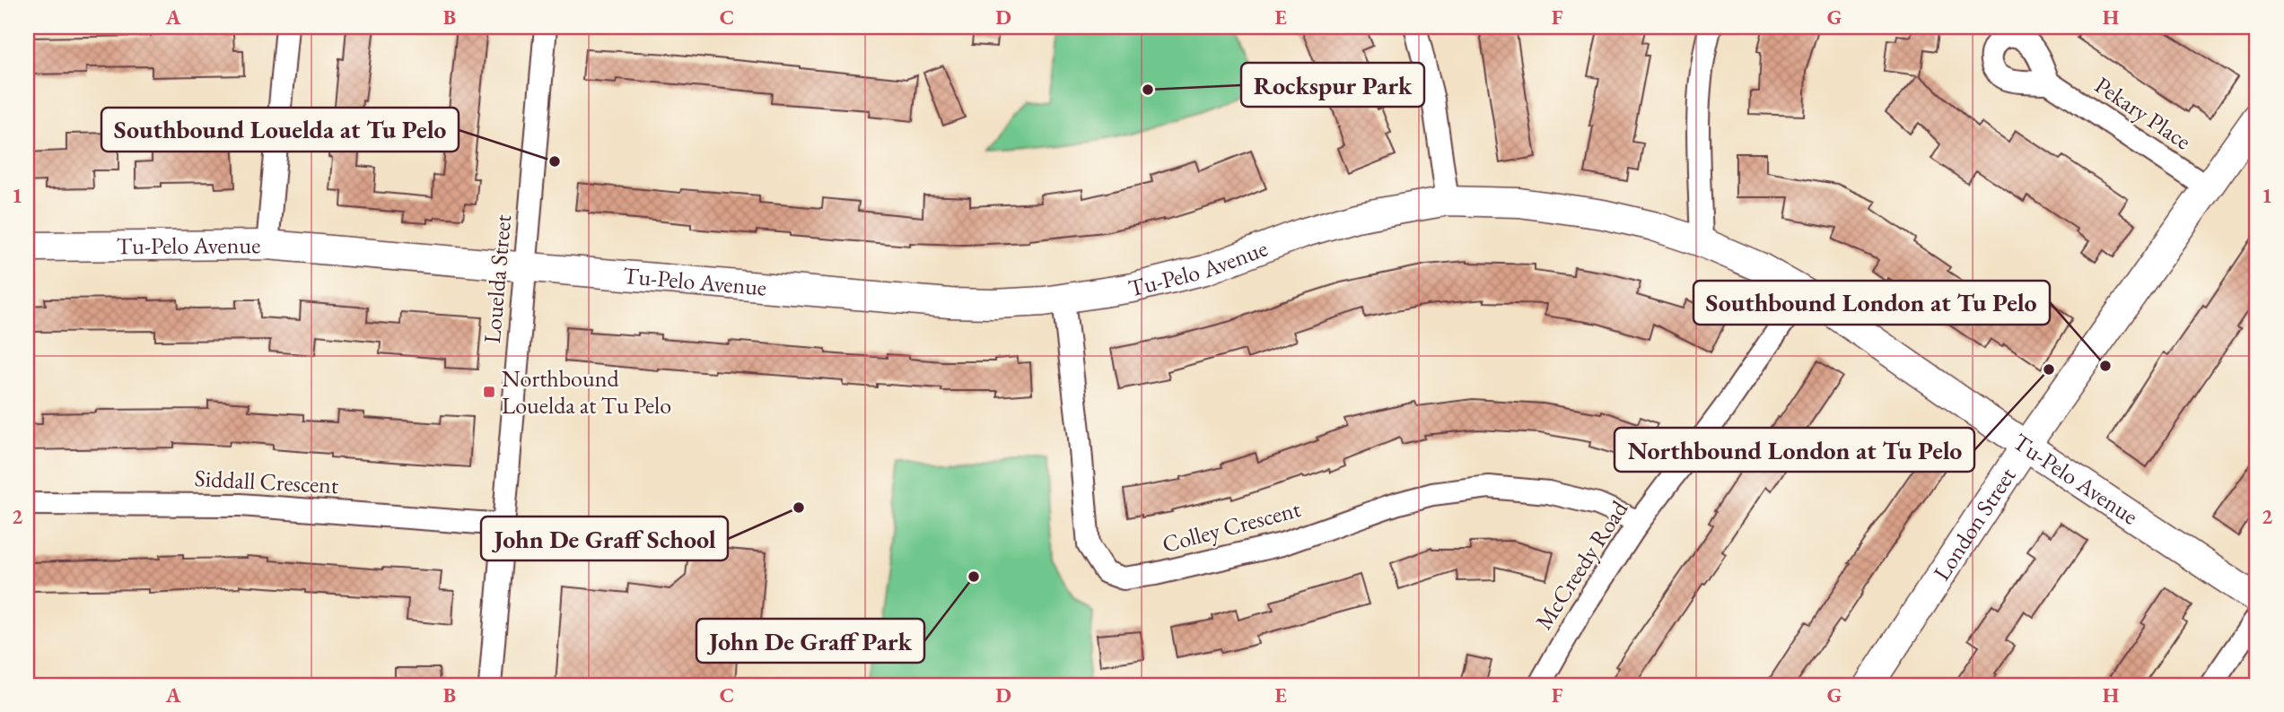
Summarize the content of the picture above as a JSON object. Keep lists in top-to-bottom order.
{
  "streets": {
    "street": [
      "Pekary Place",
      "Tu-Pelo Avenue",
      "Louelda Street",
      "Siddall Crescent",
      "London Street",
      "Colley Crescent",
      "McCreedy Road"
    ]
  },
  "crossings": [
    ["Pekary Place", "London Street"],
    ["Tu-Pelo Avenue", "Louelda Street"],
    ["Tu-Pelo Avenue", "London Street"],
    ["Tu-Pelo Avenue", "Colley Crescent"],
    ["Tu-Pelo Avenue", "McCreedy Road"],
    ["Louelda Street", "Siddall Crescent"],
    ["Colley Crescent", "McCreedy Road"]
  ],
  "places": {
    "other": [
      "Rockspur Park",
      "Southbound Louelda at Tu Pelo",
      "Southbound London at Tu Pelo",
      "Northbound London at Tu Pelo",
      "John De Graff School",
      "John De Graff Park"
    ],
    "transit": ["Northbound Louelda at Tu Pelo"]
  },
  "grid": {
    "columns": [
      "A",
      "B",
      "C",
      "D",
      "E",
      "F",
      "G",
      "H"
    ],
    "rows": ["1", "2"]
  }
}
